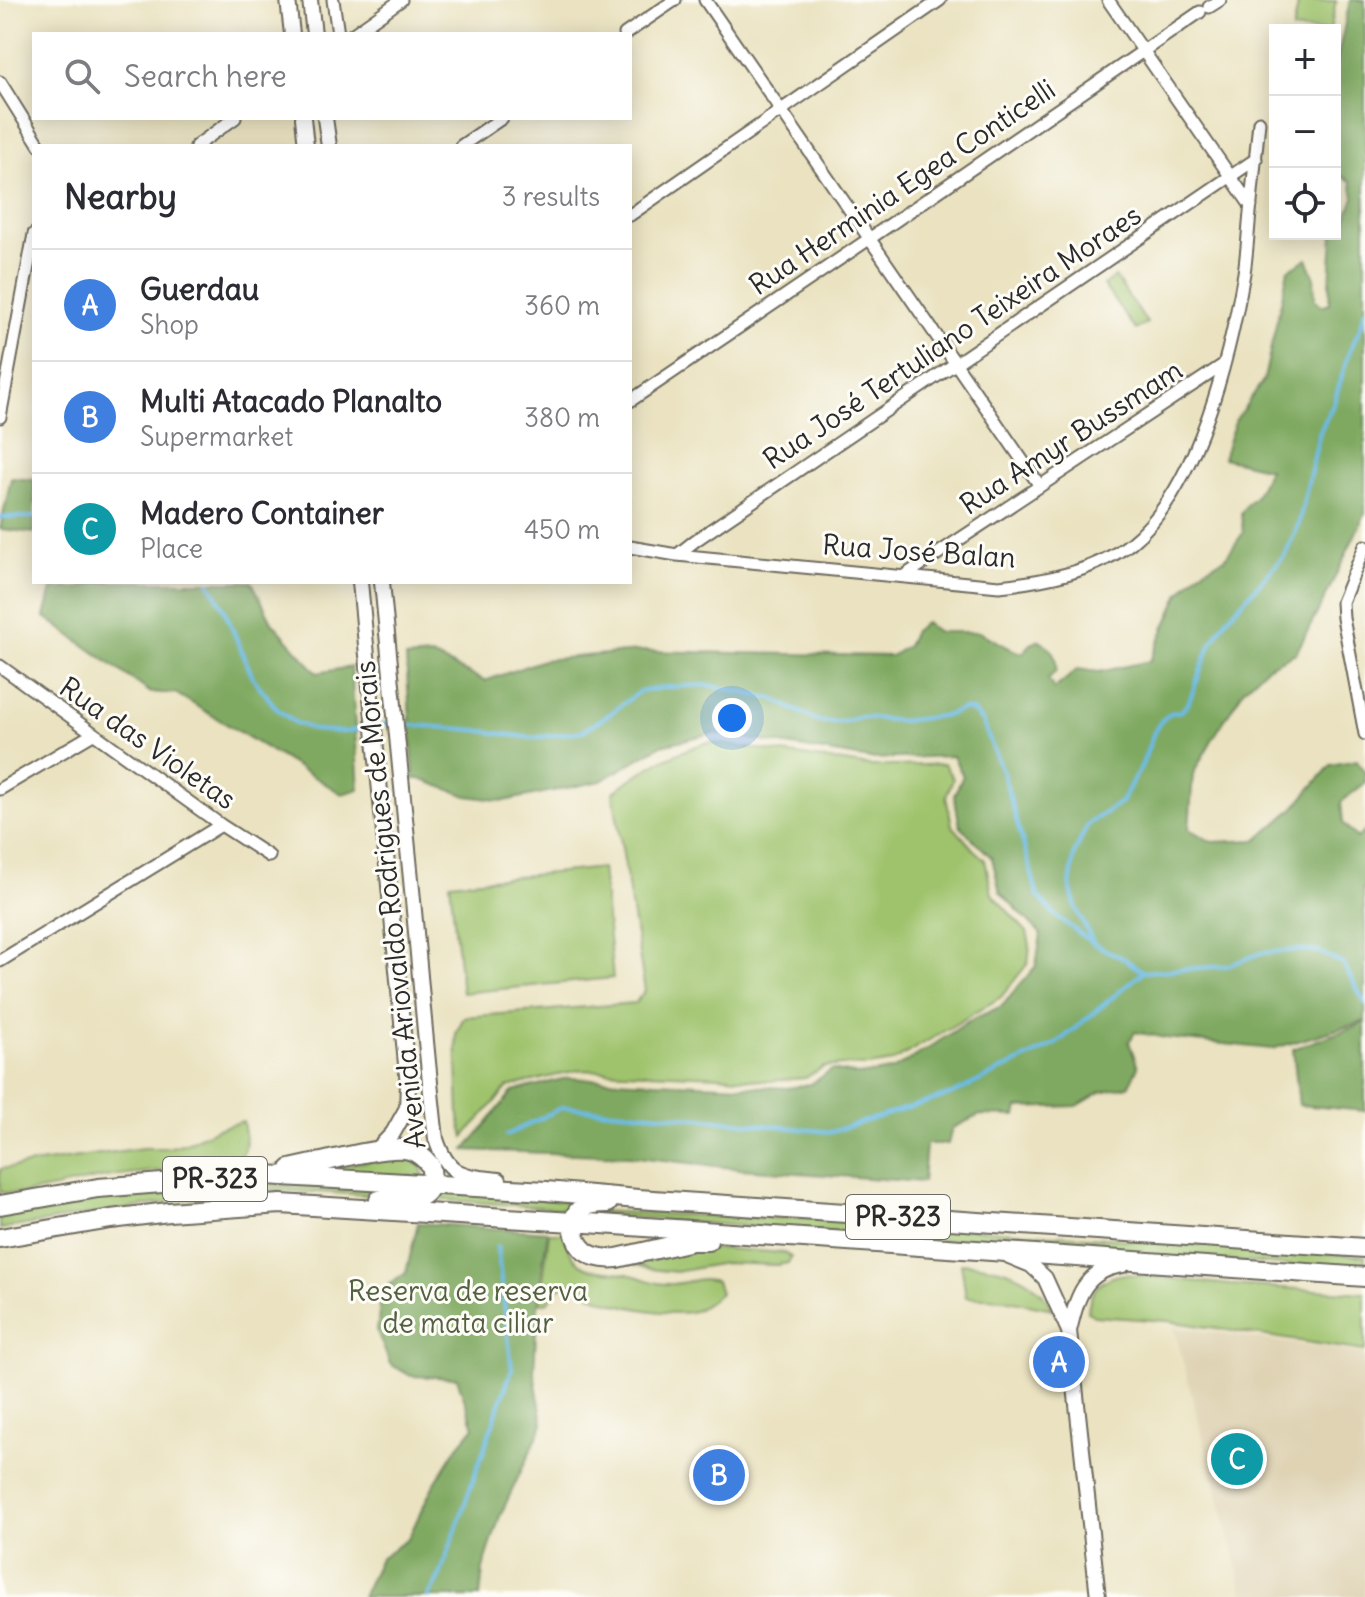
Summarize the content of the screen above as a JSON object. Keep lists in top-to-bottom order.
{
  "streets": {
    "highway": ["PR-323"],
    "street": [
      "Rua Herminia Egea Conticelli",
      "Rua José Tertuliano Teixeira Moraes",
      "Rua Amyr Bussmam",
      "Rua José Balan",
      "Rua das Violetas",
      "Avenida Ariovaldo Rodrigues de Morais"
    ]
  },
  "crossings": [
    ["Rua José Tertuliano Teixeira Moraes", "Rua José Balan"],
    ["Rua Amyr Bussmam", "Rua José Balan"],
    ["Avenida Ariovaldo Rodrigues de Morais", "PR-323"]
  ],
  "parks": ["Reserva de reserva de mata ciliar"],
  "page": {
    "map_buttons": ["+", "−"],
    "search": "Search here",
    "heading": ["Nearby", "3 results"],
    "list": [
      {
        "mark": "A",
        "name": "Guerdau",
        "note": "Shop",
        "value": "360 m"
      },
      {
        "mark": "B",
        "name": "Multi Atacado Planalto",
        "note": "Supermarket",
        "value": "380 m"
      },
      {
        "mark": "C",
        "name": "Madero Container",
        "note": "Place",
        "value": "450 m"
      }
    ],
    "pins": ["A", "C", "B"]
  }
}
